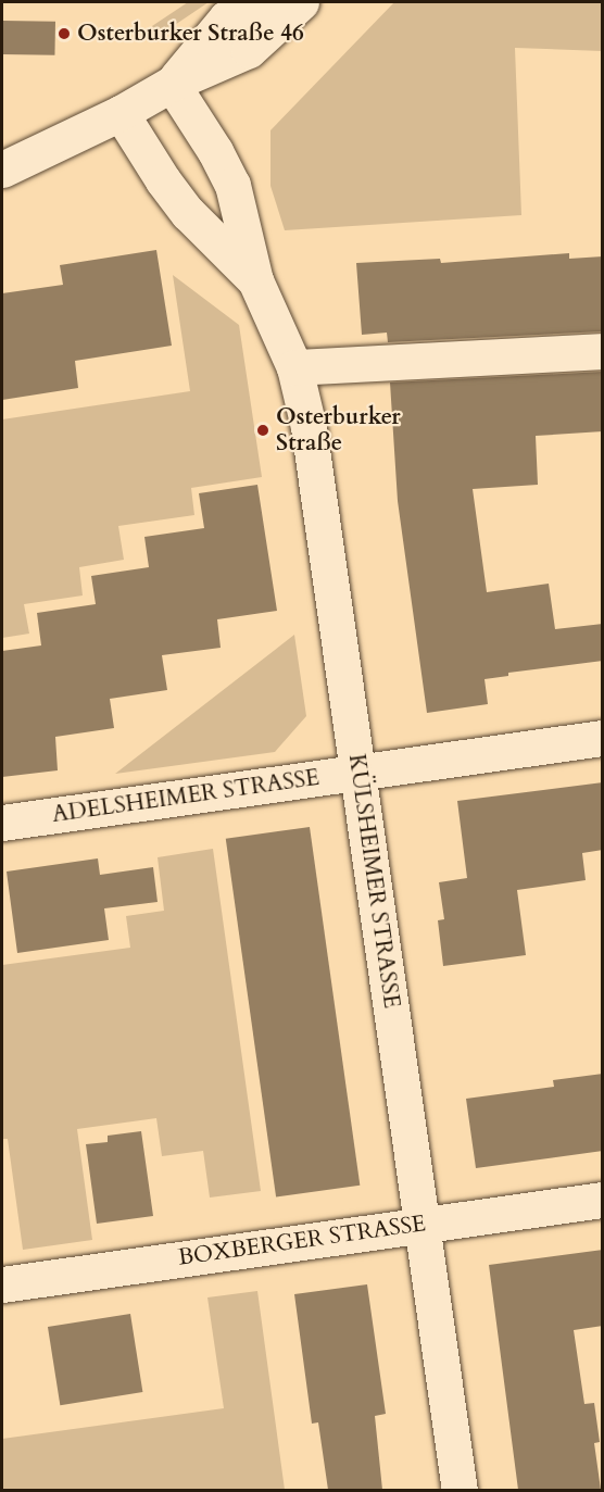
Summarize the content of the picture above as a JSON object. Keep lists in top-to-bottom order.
{
  "streets": {
    "street": ["ADELSHEIMER STRASSE", "KÜLSHEIMER STRASSE", "BOXBERGER STRASSE"]
  },
  "crossings": [
    ["ADELSHEIMER STRASSE", "KÜLSHEIMER STRASSE"],
    ["KÜLSHEIMER STRASSE", "BOXBERGER STRASSE"]
  ],
  "places": ["Osterburker Straße 46", "Osterburker Straße"]
}
